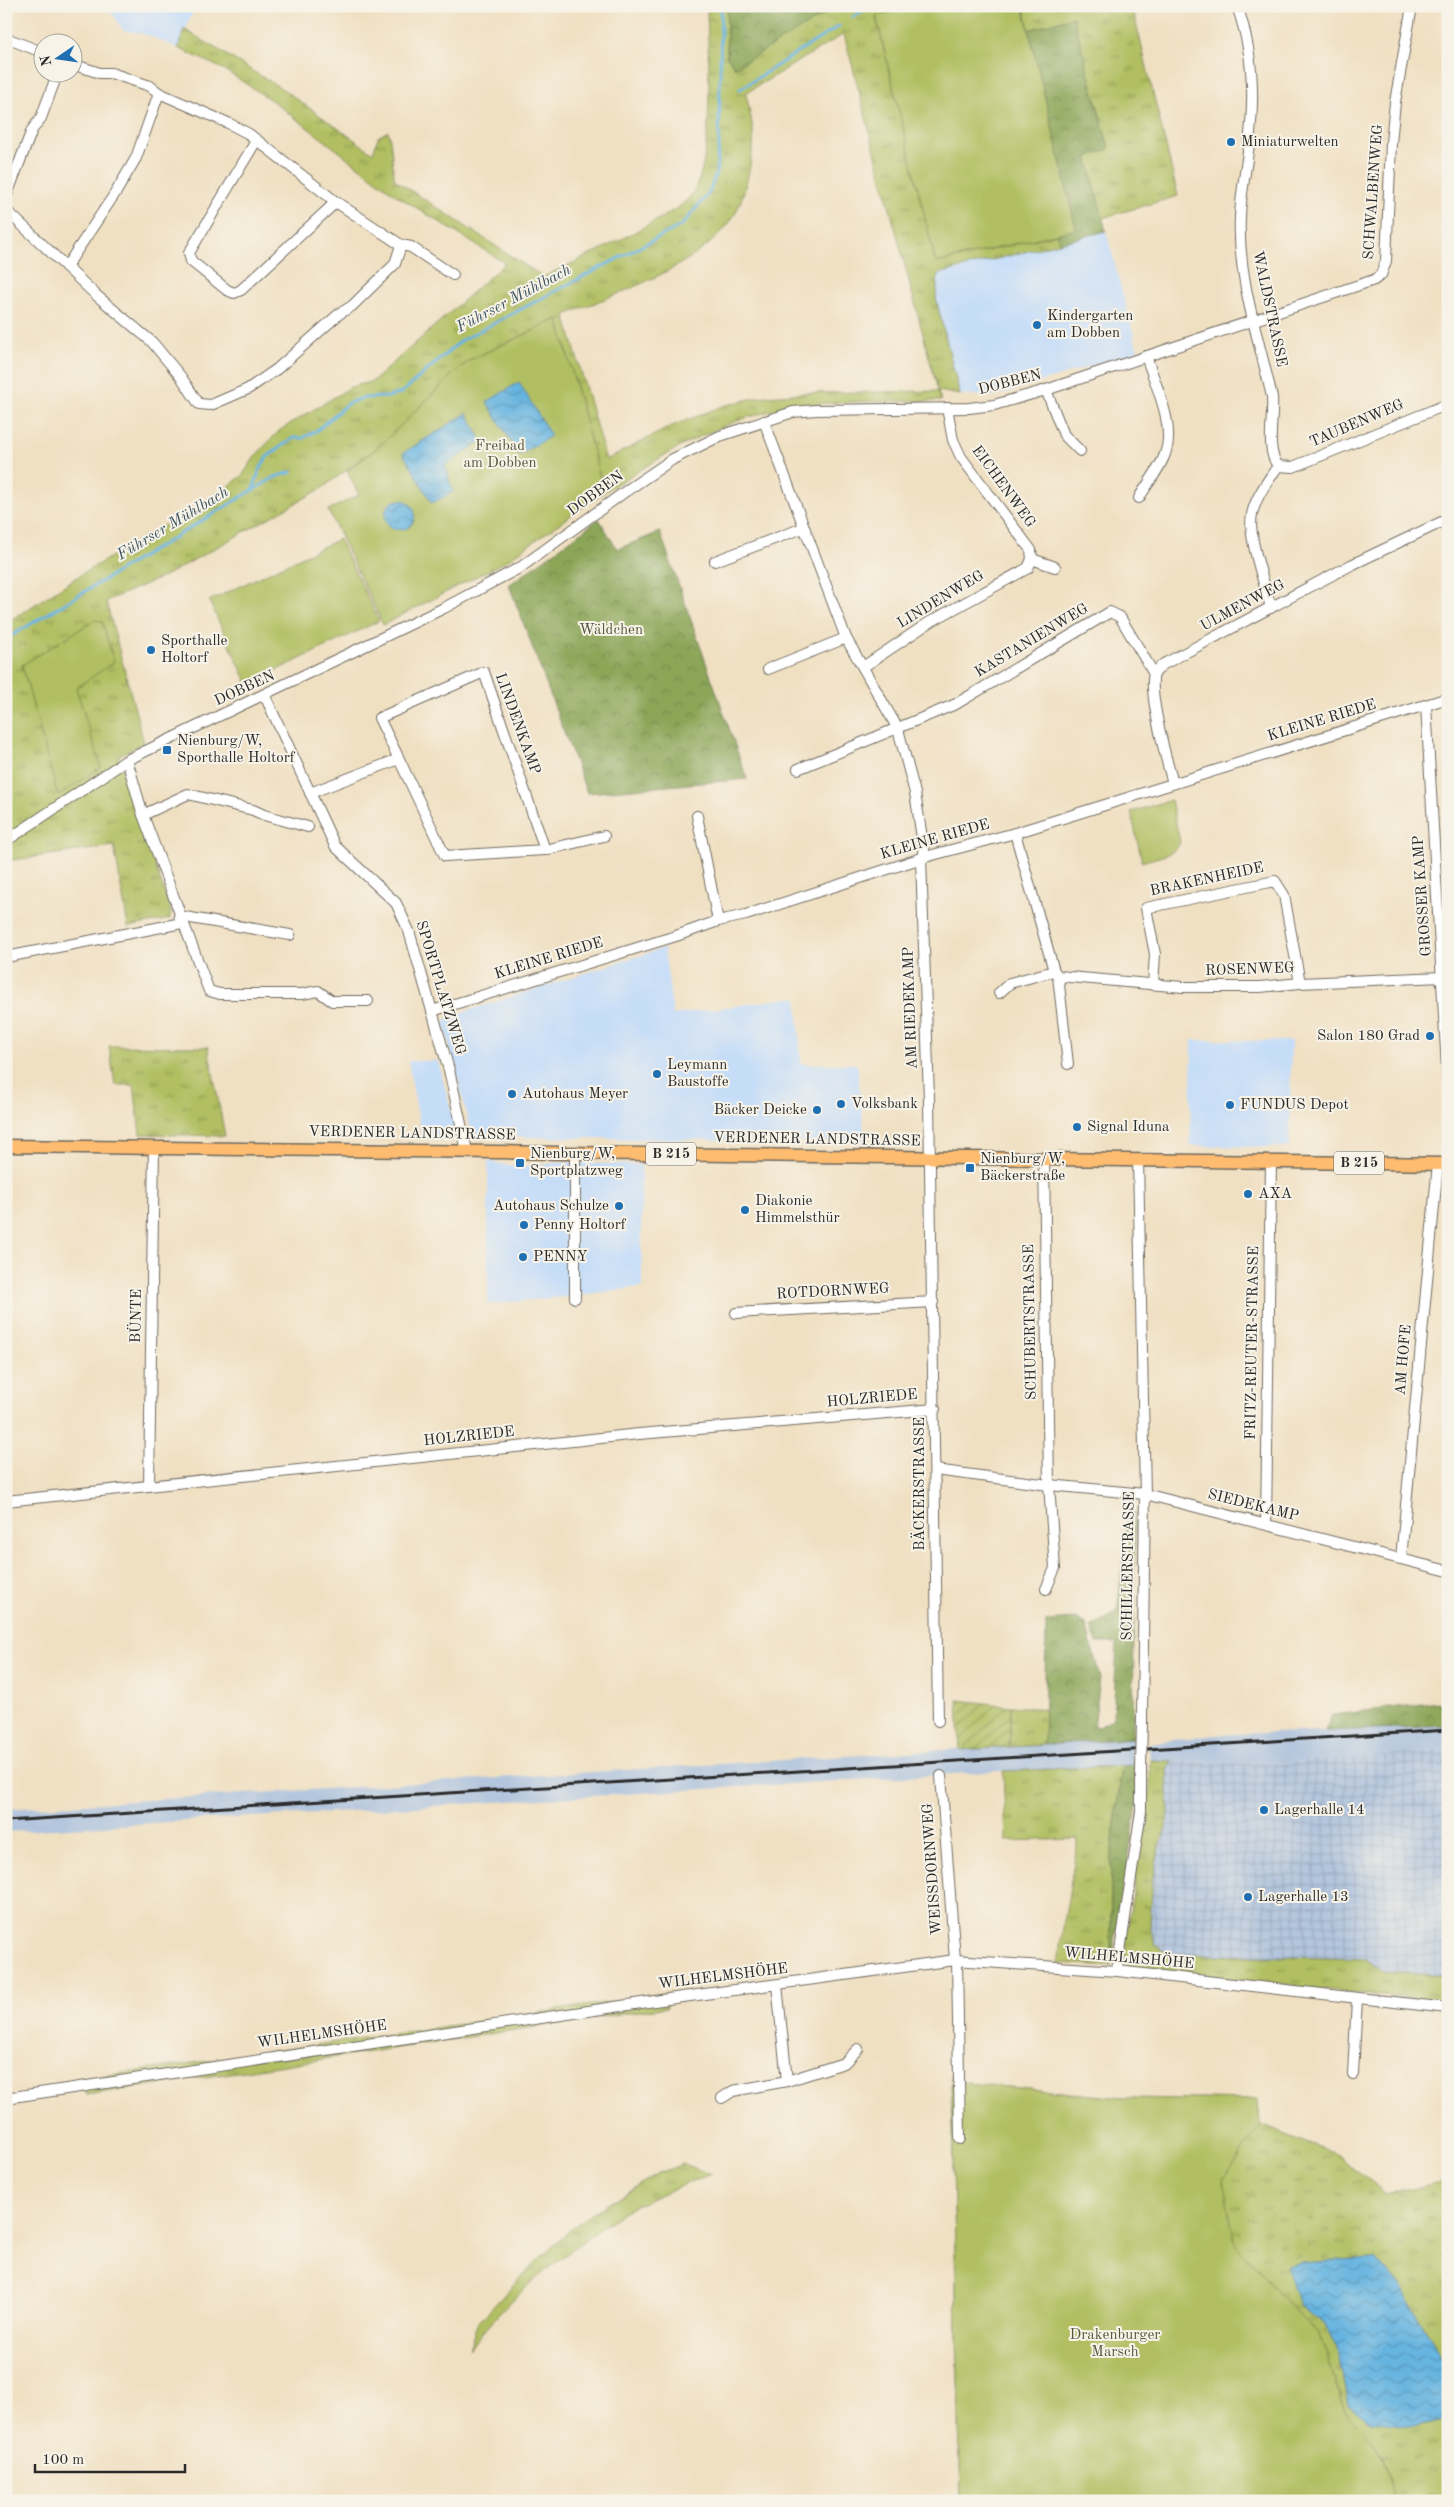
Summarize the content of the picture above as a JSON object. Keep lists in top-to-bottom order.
{
  "streets": {
    "main road": ["VERDENER LANDSTRASSE", "B 215"],
    "street": [
      "SCHWALBENWEG",
      "WALDSTRASSE",
      "DOBBEN",
      "TAUBENWEG",
      "EICHENWEG",
      "LINDENWEG",
      "ULMENWEG",
      "KASTANIENWEG",
      "KLEINE RIEDE",
      "LINDENKAMP",
      "BRAKENHEIDE",
      "GROSSER KAMP",
      "ROSENWEG",
      "SPORTPLATZWEG",
      "AM RIEDEKAMP",
      "ROTDORNWEG",
      "BÜNTE",
      "SCHUBERTSTRASSE",
      "FRITZ-REUTER-STRASSE",
      "AM HOFE",
      "HOLZRIEDE",
      "BÄCKERSTRASSE",
      "SIEDEKAMP",
      "SCHILLERSTRASSE",
      "WEISSDORNWEG",
      "WILHELMSHÖHE"
    ]
  },
  "crossings": [
    ["SCHWALBENWEG", "WALDSTRASSE"],
    ["SCHWALBENWEG", "DOBBEN"],
    ["WALDSTRASSE", "DOBBEN"],
    ["WALDSTRASSE", "TAUBENWEG"],
    ["DOBBEN", "EICHENWEG"],
    ["DOBBEN", "SPORTPLATZWEG"],
    ["DOBBEN", "AM RIEDEKAMP"],
    ["EICHENWEG", "LINDENWEG"],
    ["LINDENWEG", "AM RIEDEKAMP"],
    ["ULMENWEG", "KASTANIENWEG"],
    ["KASTANIENWEG", "AM RIEDEKAMP"],
    ["KLEINE RIEDE", "GROSSER KAMP"],
    ["KLEINE RIEDE", "SPORTPLATZWEG"],
    ["KLEINE RIEDE", "AM RIEDEKAMP"],
    ["BRAKENHEIDE", "ROSENWEG"],
    ["GROSSER KAMP", "ROSENWEG"],
    ["SPORTPLATZWEG", "VERDENER LANDSTRASSE"],
    ["AM RIEDEKAMP", "VERDENER LANDSTRASSE"],
    ["AM RIEDEKAMP", "BÄCKERSTRASSE"],
    ["VERDENER LANDSTRASSE", "BÜNTE"],
    ["VERDENER LANDSTRASSE", "SCHUBERTSTRASSE"],
    ["VERDENER LANDSTRASSE", "FRITZ-REUTER-STRASSE"],
    ["VERDENER LANDSTRASSE", "AM HOFE"],
    ["VERDENER LANDSTRASSE", "BÄCKERSTRASSE"],
    ["VERDENER LANDSTRASSE", "SCHILLERSTRASSE"],
    ["ROTDORNWEG", "BÄCKERSTRASSE"],
    ["BÜNTE", "HOLZRIEDE"],
    ["SCHUBERTSTRASSE", "SIEDEKAMP"],
    ["FRITZ-REUTER-STRASSE", "SIEDEKAMP"],
    ["AM HOFE", "SIEDEKAMP"],
    ["HOLZRIEDE", "BÄCKERSTRASSE"],
    ["BÄCKERSTRASSE", "SIEDEKAMP"],
    ["SIEDEKAMP", "SCHILLERSTRASSE"],
    ["SCHILLERSTRASSE", "WILHELMSHÖHE"],
    ["WEISSDORNWEG", "WILHELMSHÖHE"]
  ],
  "water": ["Führser Mühlbach"],
  "parks": ["Freibad am Dobben", "Wäldchen", "Drakenburger Marsch"],
  "places": {
    "other": [
      "Miniaturwelten",
      "Kindergarten am Dobben",
      "Sporthalle Holtorf",
      "Salon 180 Grad",
      "Leymann Baustoffe",
      "Autohaus Meyer",
      "Volksbank",
      "FUNDUS Depot",
      "Bäcker Deicke",
      "Signal Iduna",
      "AXA",
      "Autohaus Schulze",
      "Diakonie Himmelsthür",
      "Penny Holtorf",
      "PENNY",
      "Lagerhalle 14",
      "Lagerhalle 13"
    ],
    "transit": ["Nienburg/W, Sporthalle Holtorf", "Nienburg/W, Sportplatzweg", "Nienburg/W, Bäckerstraße"]
  },
  "scale_bar": "100 m",
  "north": "left"
}
